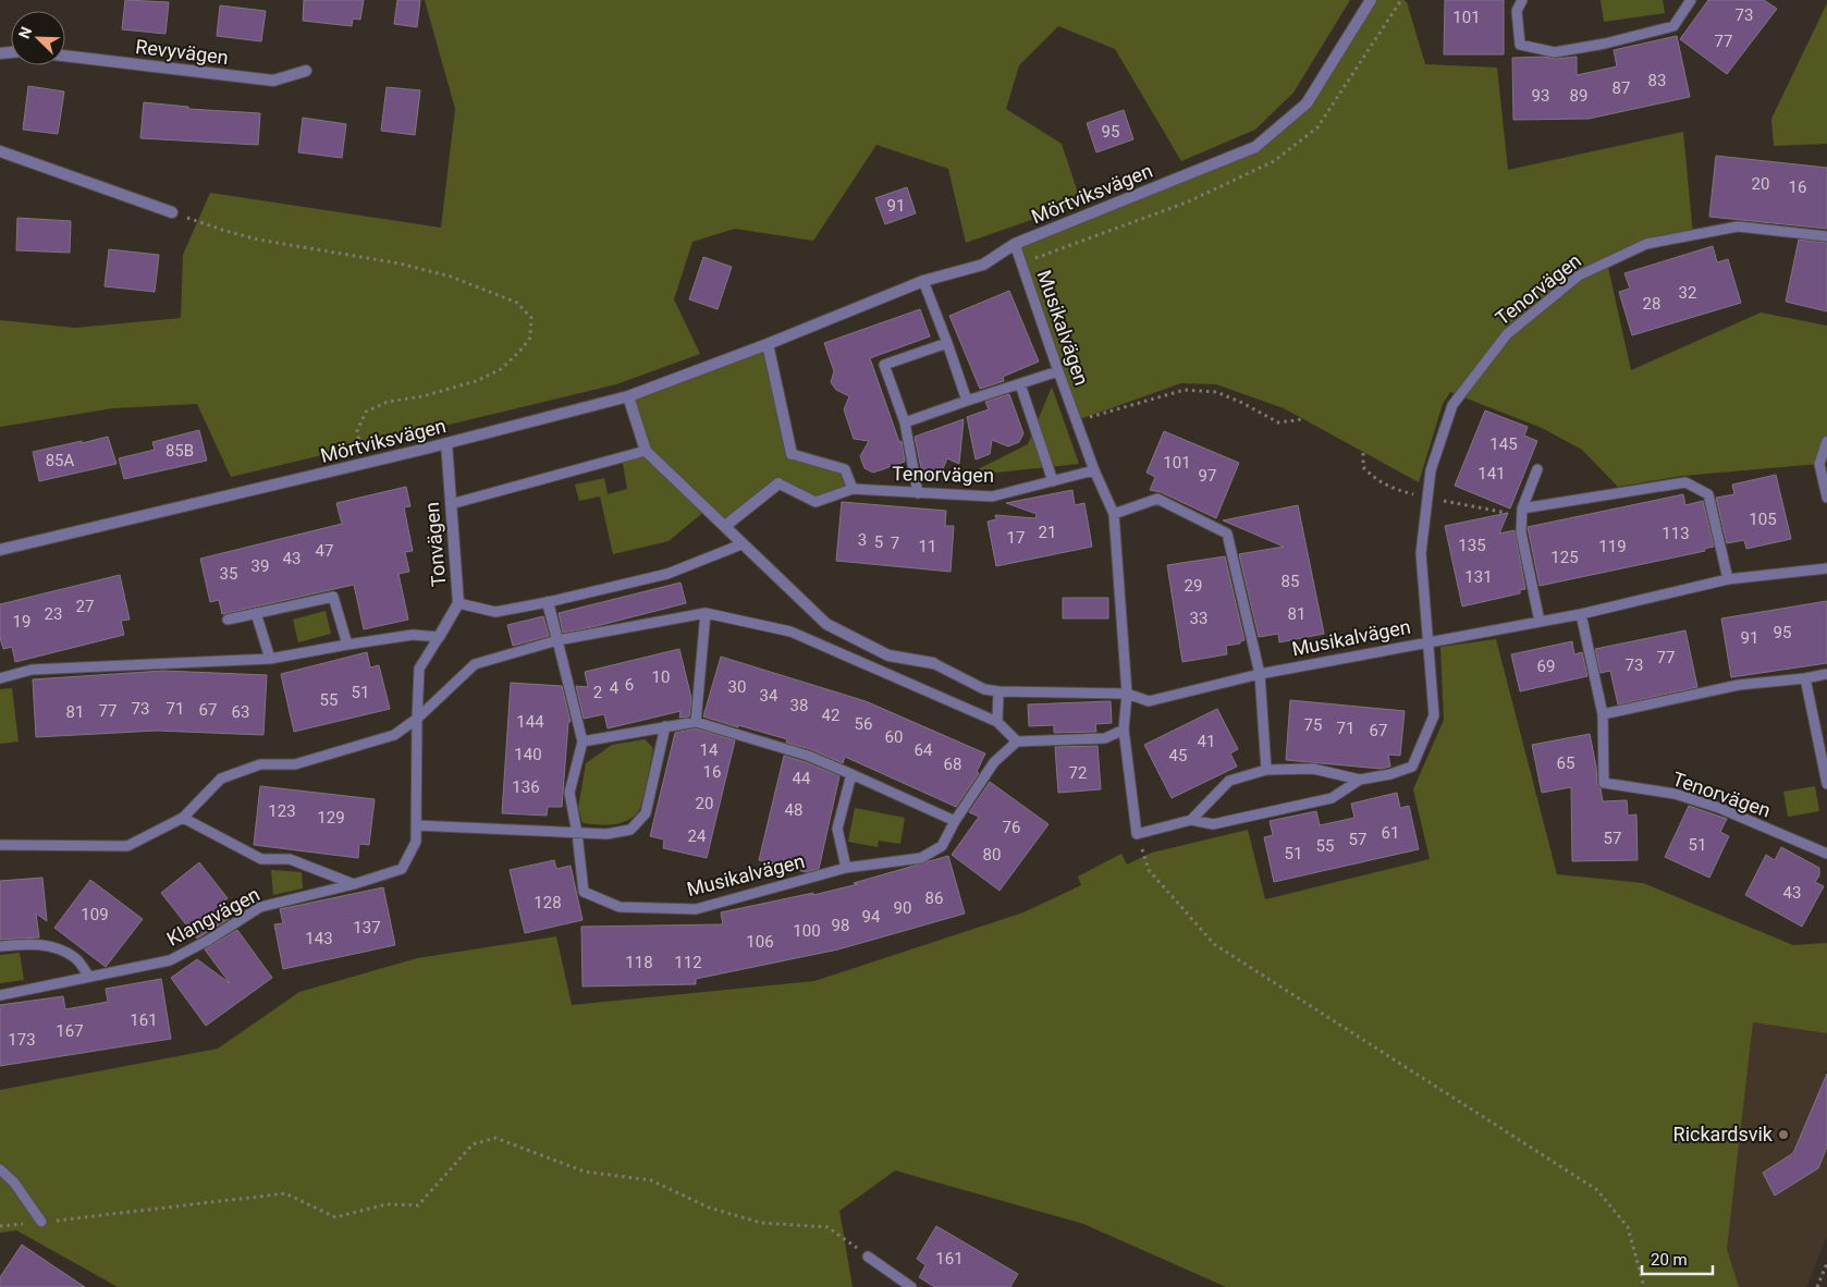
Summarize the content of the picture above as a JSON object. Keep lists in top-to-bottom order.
{
  "streets": {
    "street": [
      "Revyvägen",
      "Mörtviksvägen",
      "Musikalvägen",
      "Tonvägen"
    ],
    "lane": ["Tenorvägen", "Klangvägen"]
  },
  "crossings": [
    ["Mörtviksvägen", "Musikalvägen"],
    ["Mörtviksvägen", "Tonvägen"],
    ["Tenorvägen", "Musikalvägen"],
    ["Tonvägen", "Klangvägen"]
  ],
  "places": ["Rickardsvik"],
  "house_numbers": [
    "73",
    "101",
    "77",
    "83",
    "87",
    "93",
    "89",
    "95",
    "20",
    "16",
    "91",
    "32",
    "28",
    "145",
    "85B",
    "85A",
    "101",
    "141",
    "97",
    "105",
    "21",
    "113",
    "17",
    "3",
    "5",
    "7",
    "135",
    "11",
    "119",
    "47",
    "125",
    "43",
    "39",
    "35",
    "131",
    "85",
    "29",
    "27",
    "23",
    "81",
    "33",
    "19",
    "95",
    "91",
    "77",
    "73",
    "69",
    "10",
    "6",
    "30",
    "4",
    "51",
    "2",
    "34",
    "55",
    "38",
    "73",
    "71",
    "67",
    "77",
    "81",
    "63",
    "42",
    "144",
    "56",
    "75",
    "71",
    "67",
    "60",
    "41",
    "14",
    "64",
    "140",
    "45",
    "65",
    "68",
    "16",
    "72",
    "44",
    "136",
    "20",
    "48",
    "123",
    "129",
    "76",
    "61",
    "24",
    "57",
    "57",
    "51",
    "55",
    "51",
    "80",
    "43",
    "86",
    "128",
    "90",
    "109",
    "94",
    "98",
    "137",
    "100",
    "143",
    "106",
    "118",
    "112",
    "161",
    "167",
    "173",
    "161"
  ],
  "scale_bar": "20 m",
  "north": "top left"
}
